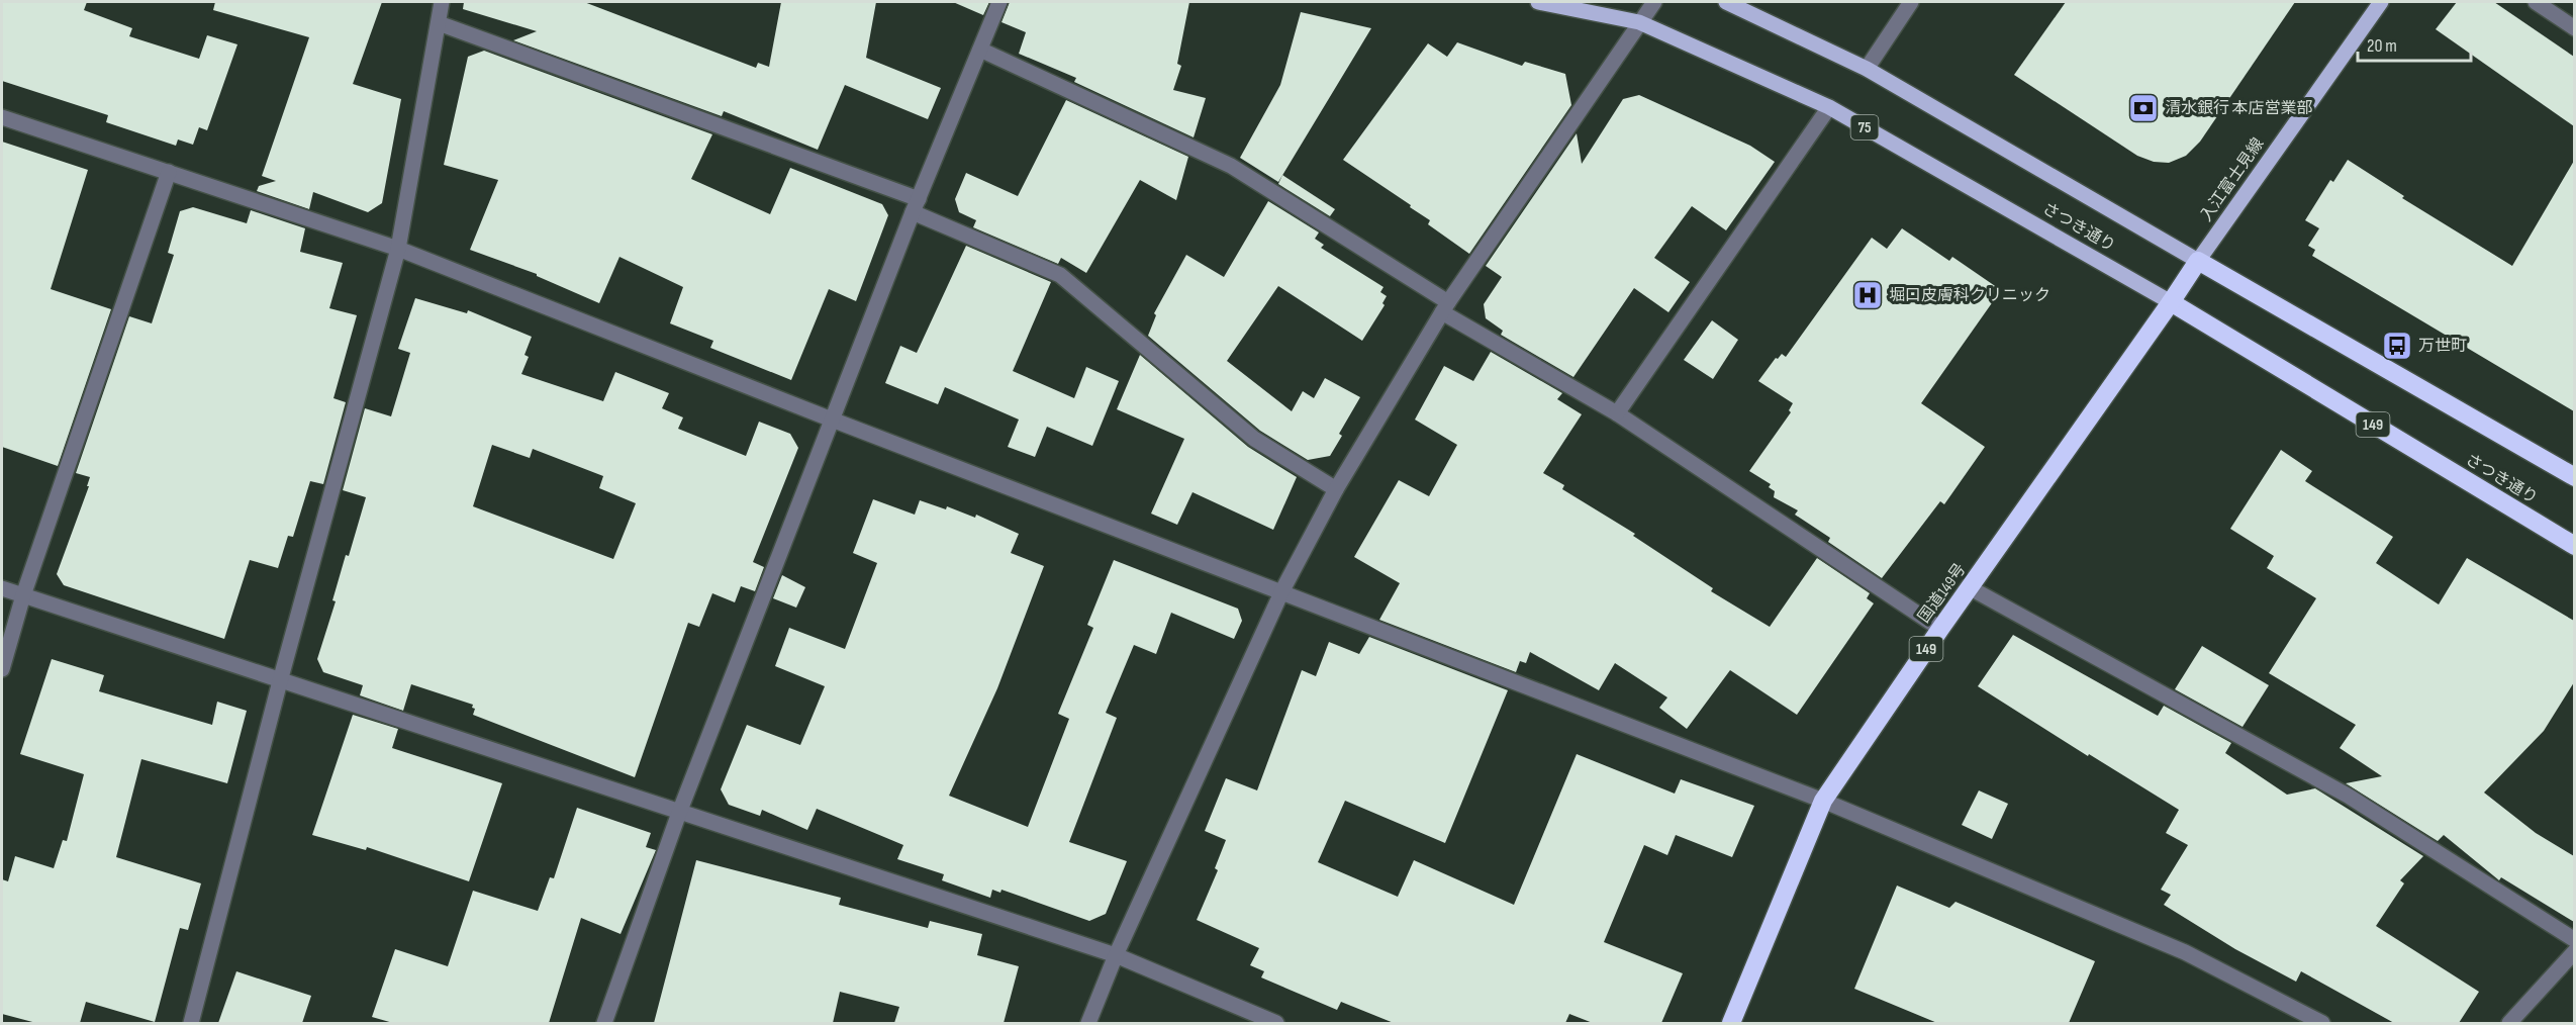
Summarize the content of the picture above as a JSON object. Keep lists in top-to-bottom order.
{
  "streets": {
    "highway": ["さつき通り", "149", "国道149号"],
    "main road": ["75", "入江富士見線"]
  },
  "crossings": [
    ["入江富士見線", "さつき通り"],
    ["入江富士見線", "149"],
    ["さつき通り", "149"],
    ["さつき通り", "国道149号"],
    ["149", "国道149号"]
  ],
  "places": {
    "bank": ["清水銀行 本店営業部"],
    "hospital": ["堀口皮膚科クリニック"],
    "bus stop": ["万世町"]
  },
  "scale_bar": "20 m"
}
